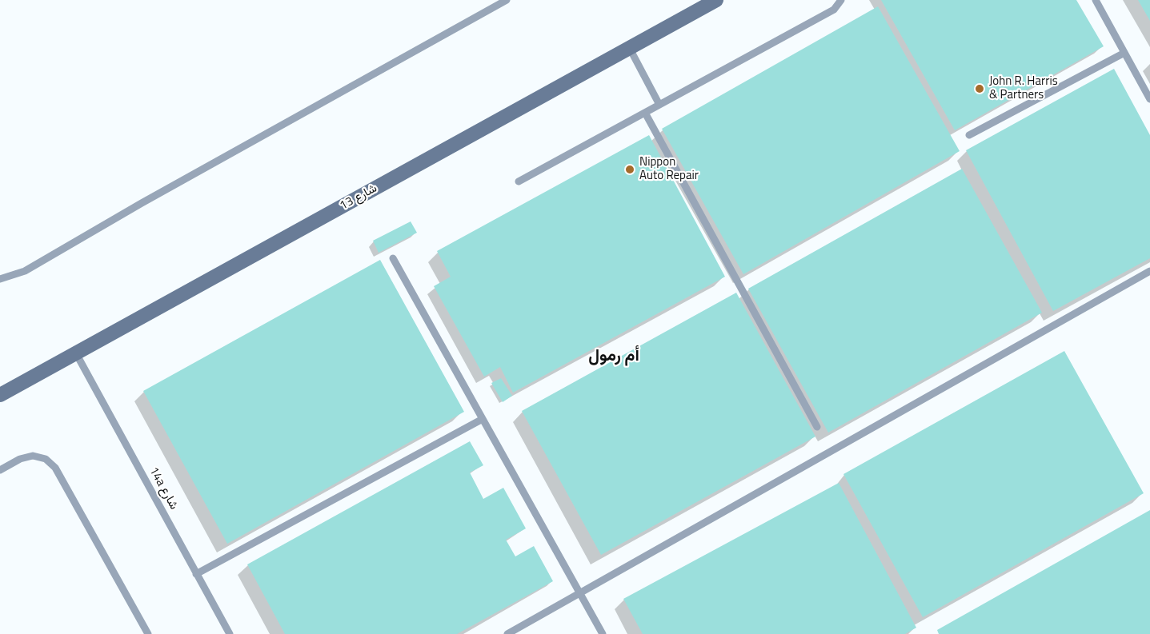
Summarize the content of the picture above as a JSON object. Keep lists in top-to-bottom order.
{
  "streets": {
    "street": ["شارع 13"],
    "lane": ["14a شارع"]
  },
  "crossings": [
    ["شارع 13", "14a شارع"]
  ],
  "districts": ["أم رمول"],
  "places": ["John R. Harris & Partners", "Nippon Auto Repair"]
}
